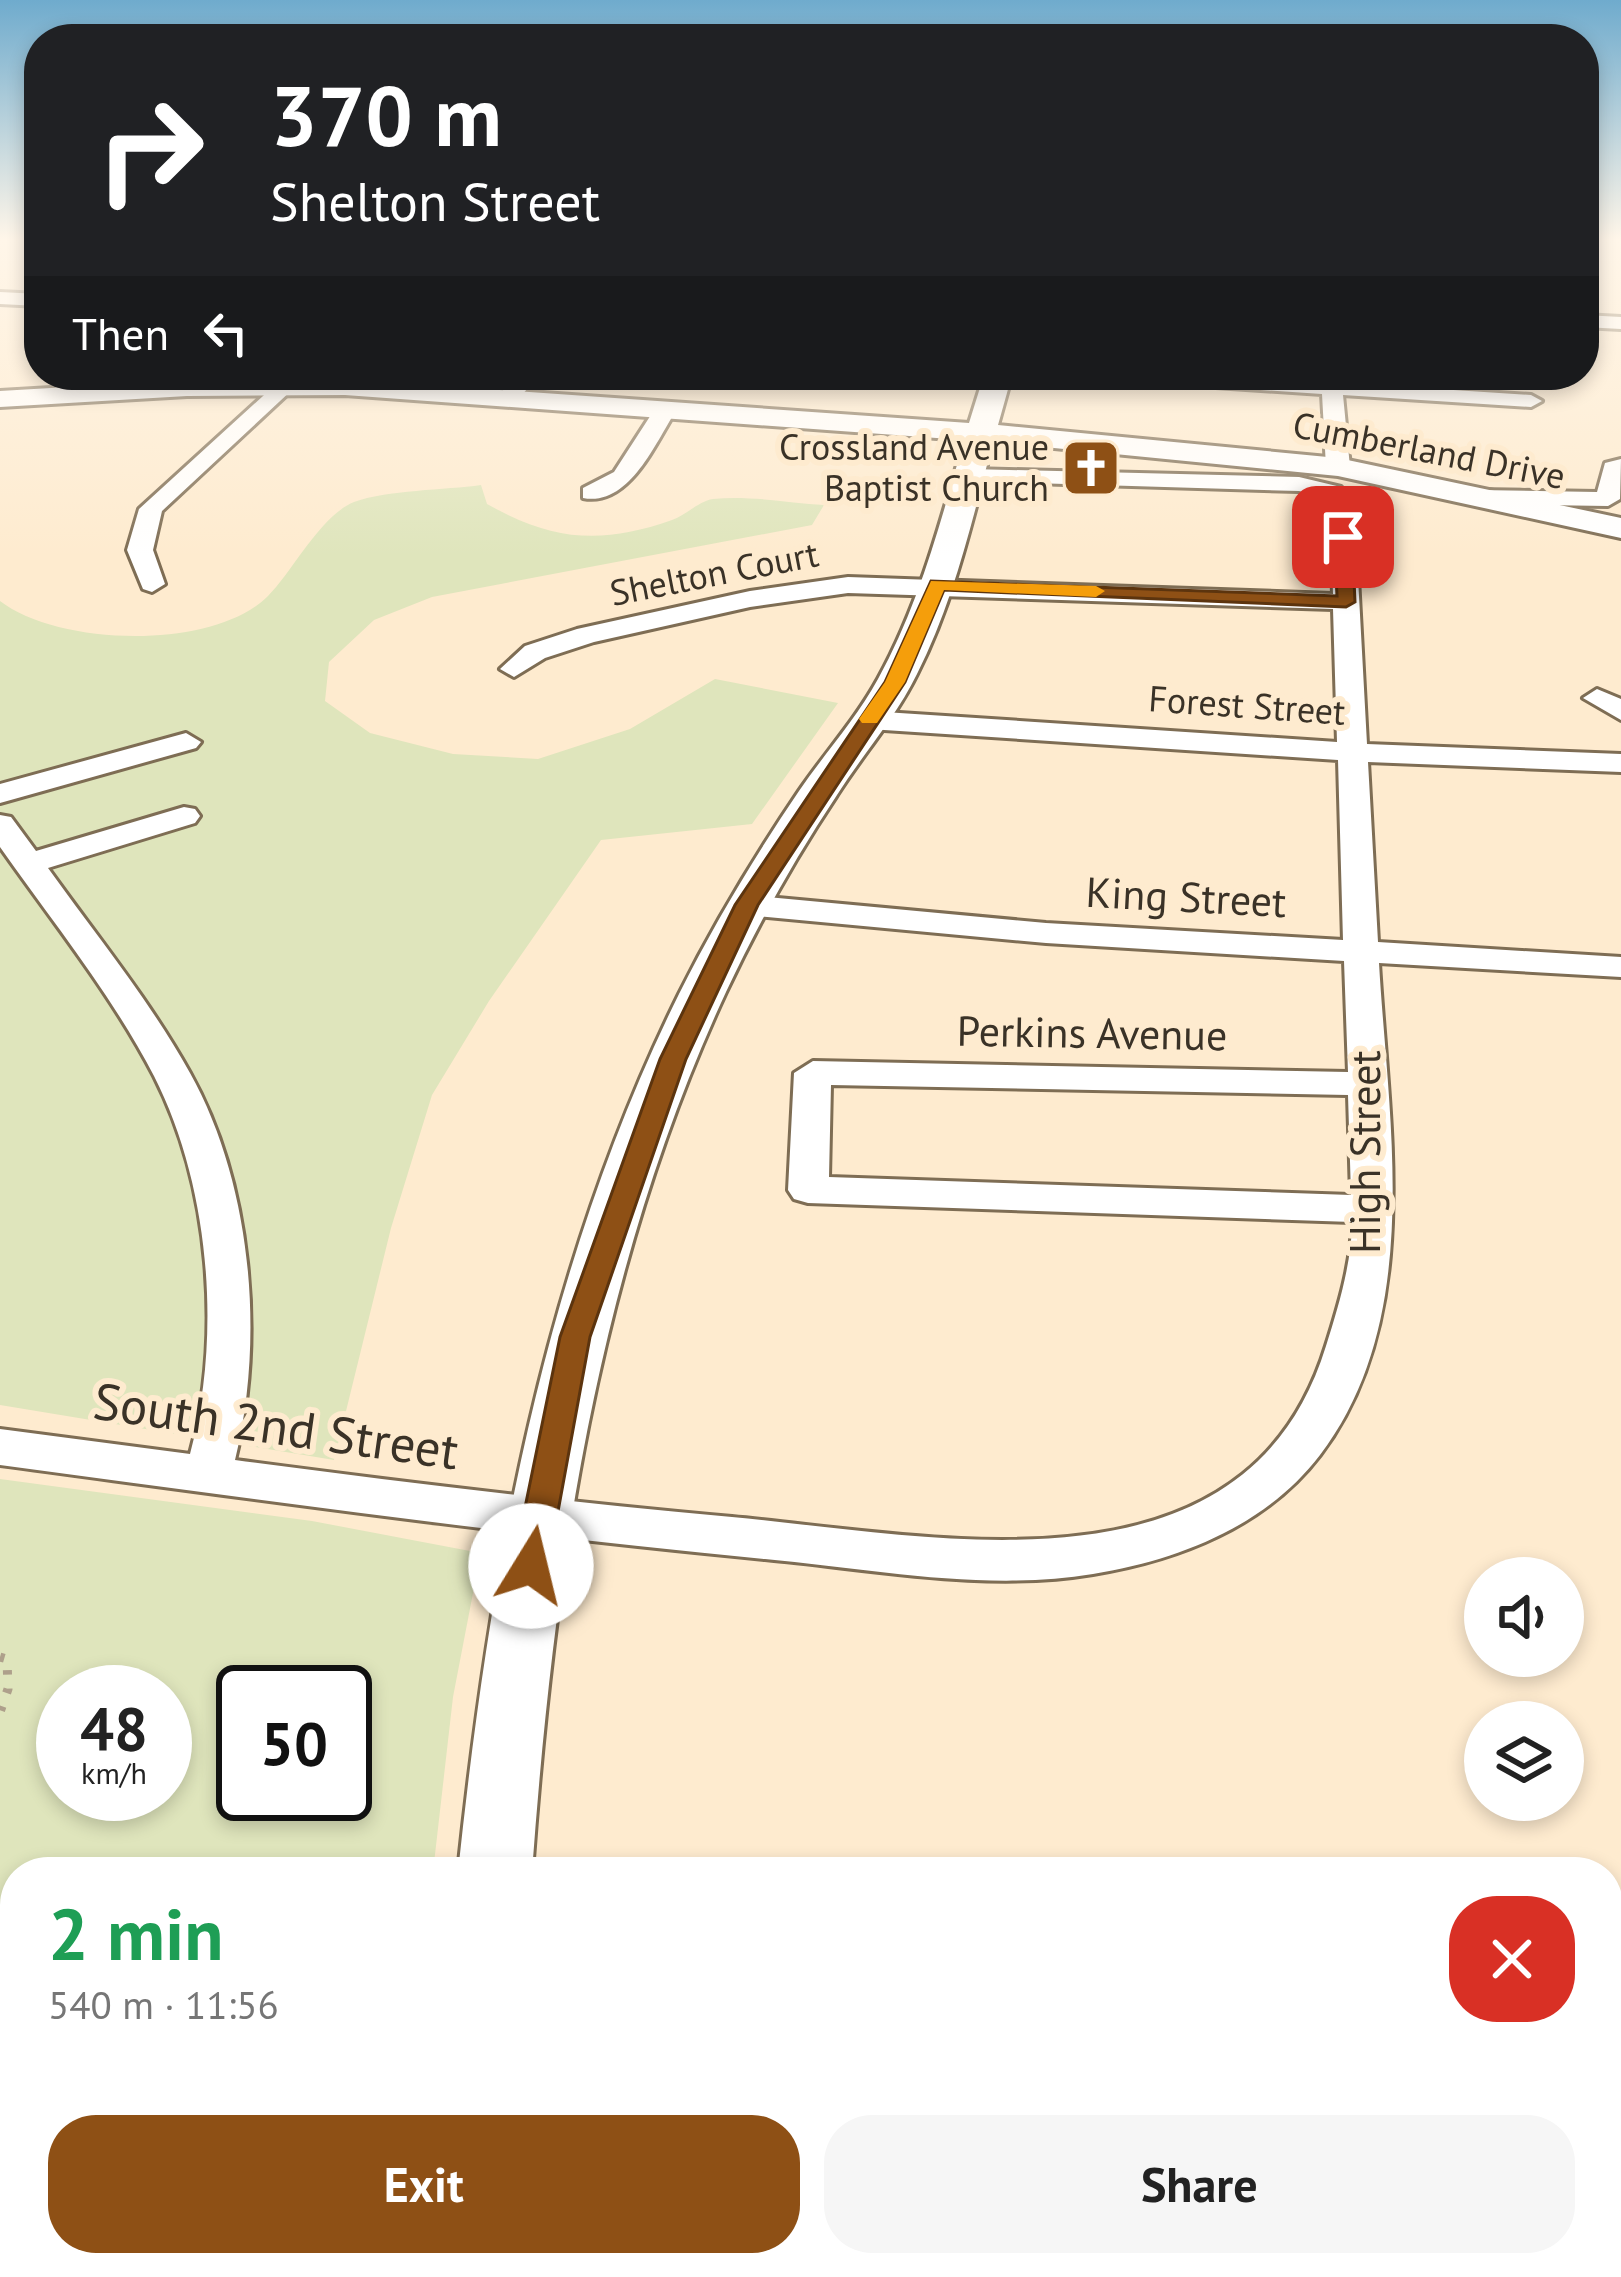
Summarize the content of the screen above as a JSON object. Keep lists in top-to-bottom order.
{
  "streets": {
    "main road": ["Cumberland Drive"],
    "street": [
      "Shelton Court",
      "Forest Street",
      "King Street",
      "Perkins Avenue",
      "High Street",
      "South 2nd Street"
    ]
  },
  "crossings": [
    ["Cumberland Drive", "High Street"],
    ["Shelton Court", "High Street"],
    ["Forest Street", "High Street"],
    ["King Street", "High Street"],
    ["Perkins Avenue", "High Street"],
    ["High Street", "South 2nd Street"]
  ],
  "places": {
    "church": ["Crossland Avenue Baptist Church"]
  },
  "page": {
    "turn": ["370 m", "Shelton Street"],
    "then": "Then",
    "speed": "48 km/h",
    "limit": "50",
    "heading": ["2 min", "540 m · 11:56"],
    "buttons": ["Exit", "Share"]
  }
}
